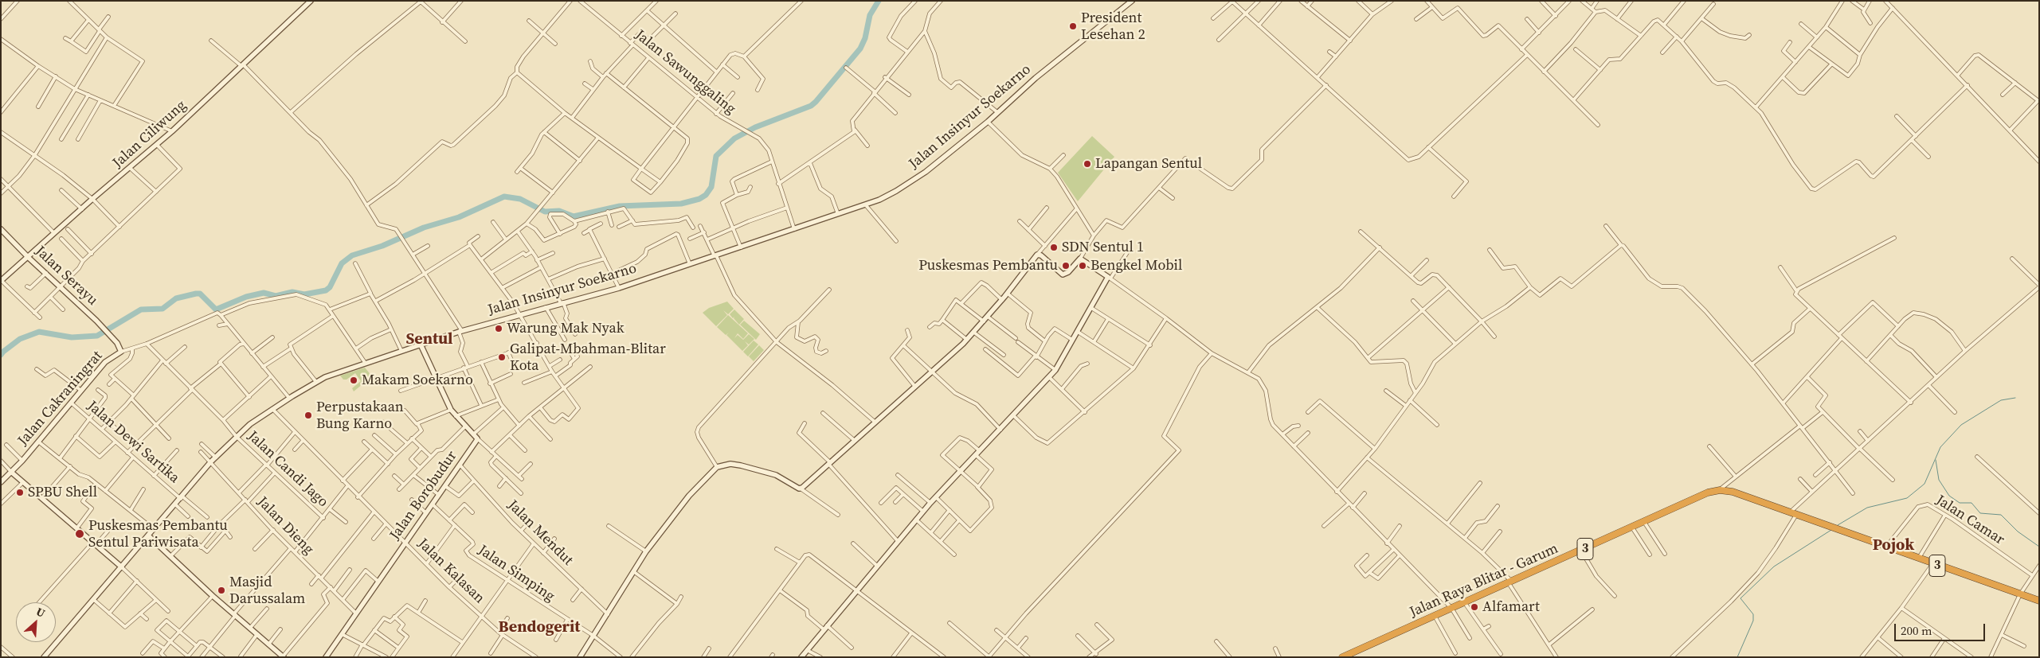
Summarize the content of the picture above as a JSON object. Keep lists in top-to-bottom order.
{
  "streets": {
    "highway": ["3", "Jalan Raya Blitar - Garum"],
    "street": [
      "Jalan Sawunggaling",
      "Jalan Insinyur Soekarno",
      "Jalan Ciliwung",
      "Jalan Serayu",
      "Jalan Cakraningrat",
      "Jalan Dewi Sartika",
      "Jalan Candi Jago",
      "Jalan Borobudur",
      "Jalan Camar",
      "Jalan Dieng",
      "Jalan Mendut",
      "Jalan Kalasan",
      "Jalan Simping"
    ]
  },
  "crossings": [
    ["Jalan Sawunggaling", "Jalan Insinyur Soekarno"],
    ["Jalan Insinyur Soekarno", "Jalan Dewi Sartika"],
    ["Jalan Insinyur Soekarno", "Jalan Candi Jago"],
    ["Jalan Insinyur Soekarno", "Jalan Dieng"],
    ["Jalan Insinyur Soekarno", "Jalan Kalasan"],
    ["Jalan Ciliwung", "Jalan Serayu"],
    ["Jalan Serayu", "Jalan Cakraningrat"],
    ["Jalan Cakraningrat", "Jalan Dewi Sartika"],
    ["Jalan Borobudur", "Jalan Dieng"],
    ["Jalan Borobudur", "Jalan Mendut"],
    ["Jalan Borobudur", "Jalan Kalasan"],
    ["Jalan Borobudur", "Jalan Simping"],
    ["Jalan Camar", "Jalan Raya Blitar - Garum"]
  ],
  "districts": ["Sentul", "Pojok", "Bendogerit"],
  "places": [
    "President Lesehan 2",
    "Lapangan Sentul",
    "SDN Sentul 1",
    "Puskesmas Pembantu",
    "Bengkel Mobil",
    "Warung Mak Nyak",
    "Galipat-Mbahman-Blitar Kota",
    "Makam Soekarno",
    "Perpustakaan Bung Karno",
    "SPBU Shell",
    "Puskesmas Pembantu Sentul Pariwisata",
    "Masjid Darussalam",
    "Alfamart"
  ],
  "scale_bar": "200 m",
  "north": "top right"
}
